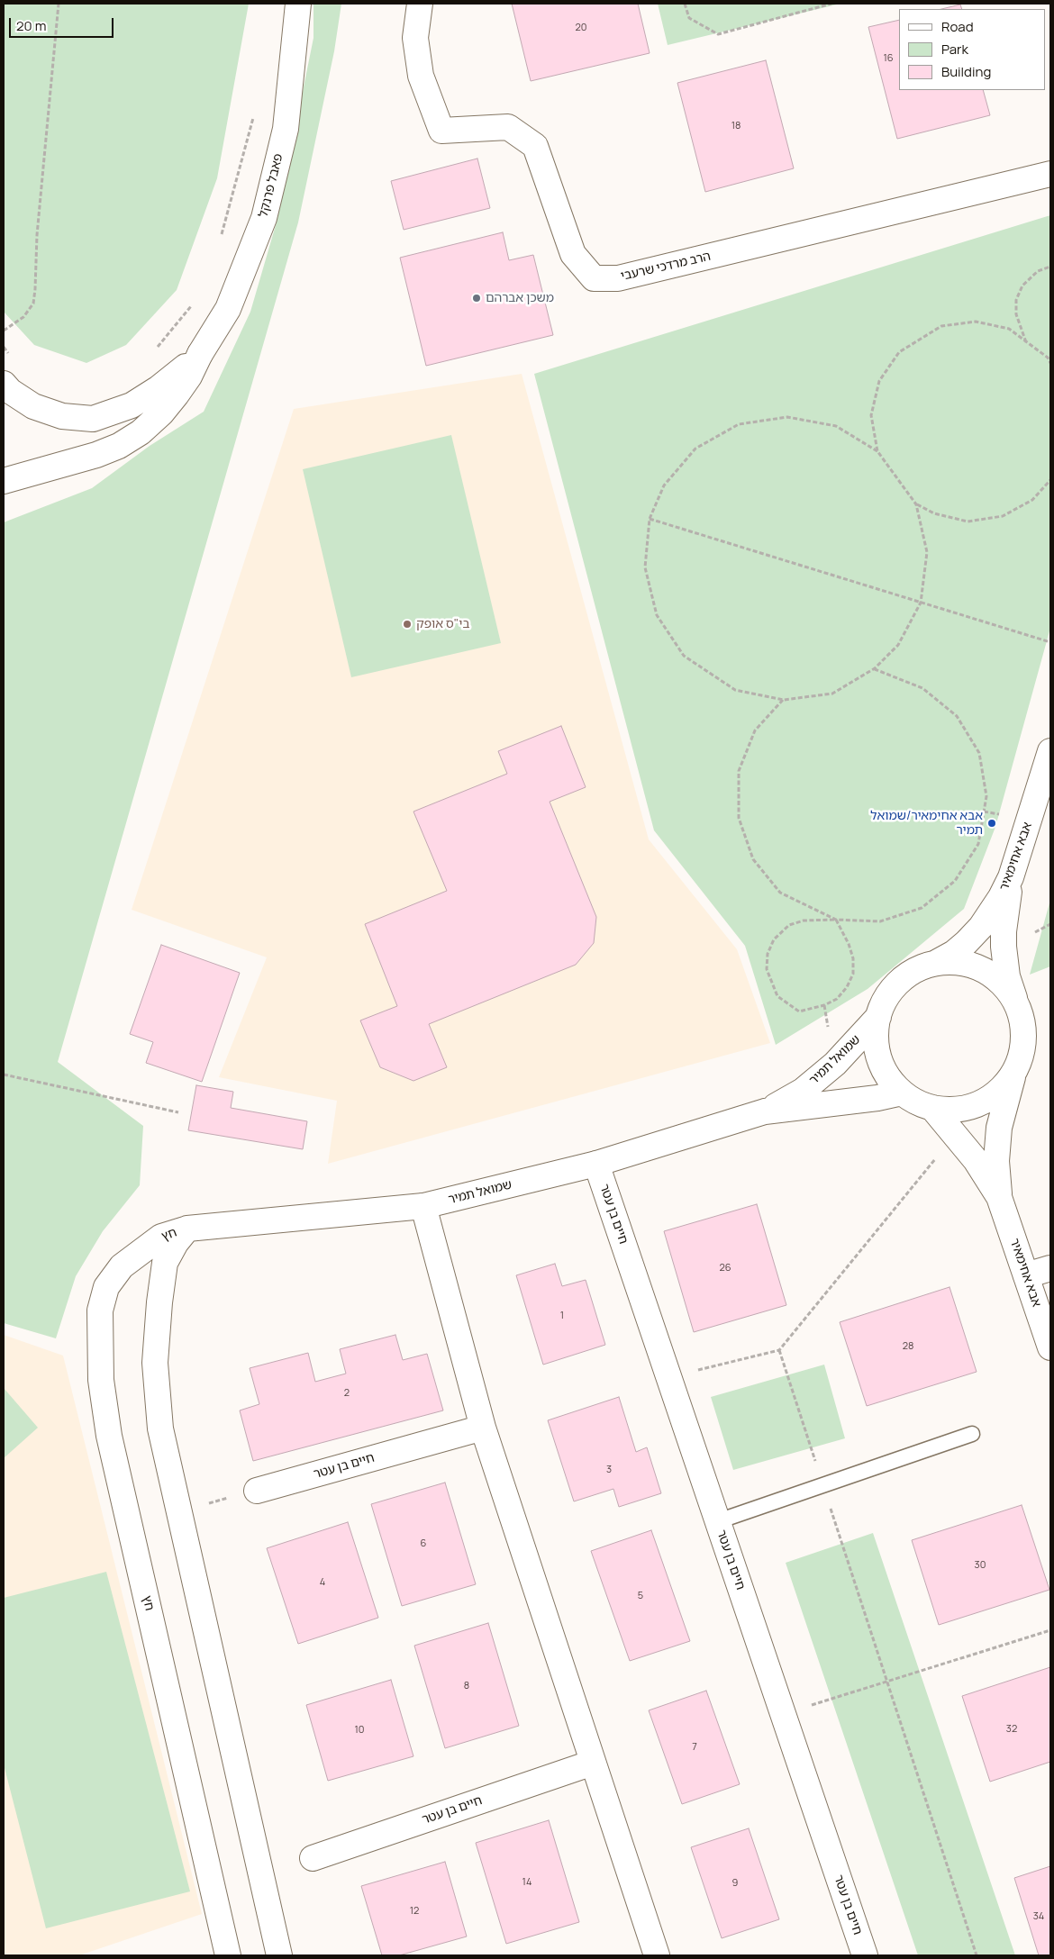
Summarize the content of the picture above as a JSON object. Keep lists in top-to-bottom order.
{
  "streets": {
    "main road": [
      "פאבל פרנקל",
      "הרב מרדכי שרעבי",
      "אבא אחימאיר",
      "שמואל תמיר",
      "חיים בן עטר",
      "חץ"
    ]
  },
  "crossings": [
    ["אבא אחימאיר", "שמואל תמיר"],
    ["שמואל תמיר", "חיים בן עטר"],
    ["שמואל תמיר", "חץ"]
  ],
  "places": ["משכן אברהם", "בי\"ס אופק", "אבא אחימאיר/שמואל תמיר"],
  "house_numbers": [
    "20",
    "16",
    "18",
    "26",
    "1",
    "28",
    "2",
    "3",
    "6",
    "30",
    "4",
    "5",
    "8",
    "32",
    "10",
    "7",
    "14",
    "9",
    "12",
    "34"
  ],
  "legend": ["Road", "Park", "Building"],
  "scale_bar": "20 m"
}
